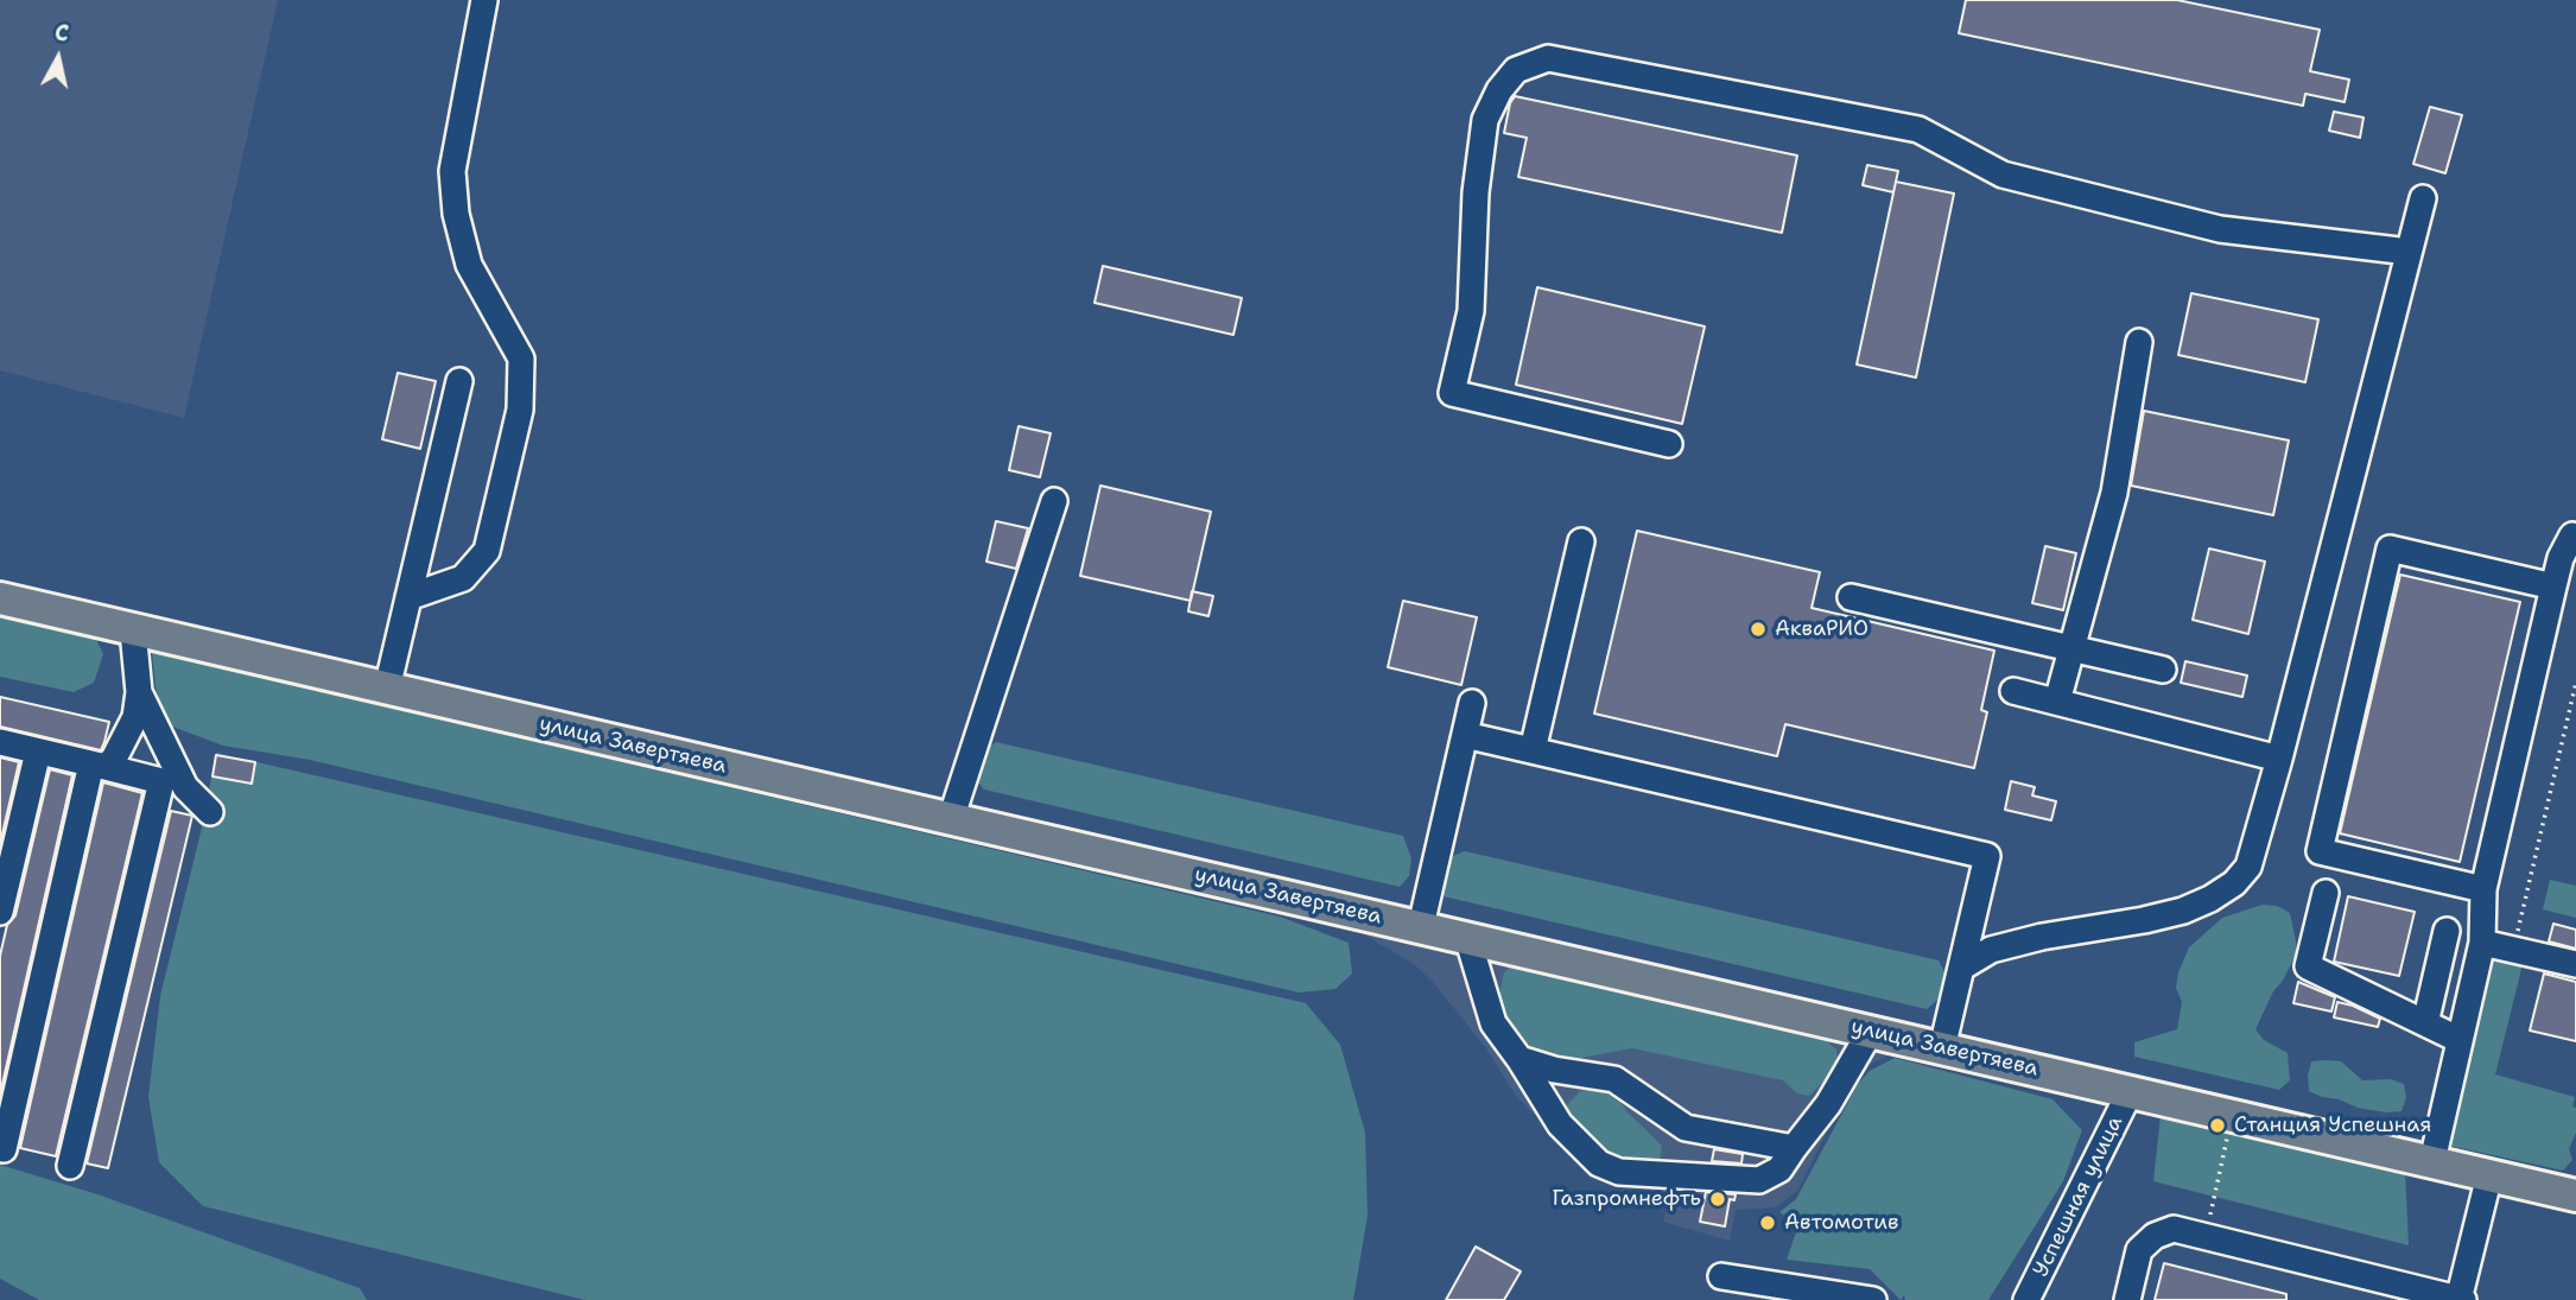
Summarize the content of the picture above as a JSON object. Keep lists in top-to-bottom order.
{
  "streets": {
    "main road": ["улица Завертяева"],
    "street": ["Успешная улица"]
  },
  "crossings": [
    ["улица Завертяева", "Успешная улица"]
  ],
  "places": [
    "АкваРИО",
    "Станция Успешная",
    "Газпромнефть",
    "Автомотив"
  ],
  "north": "top"
}
